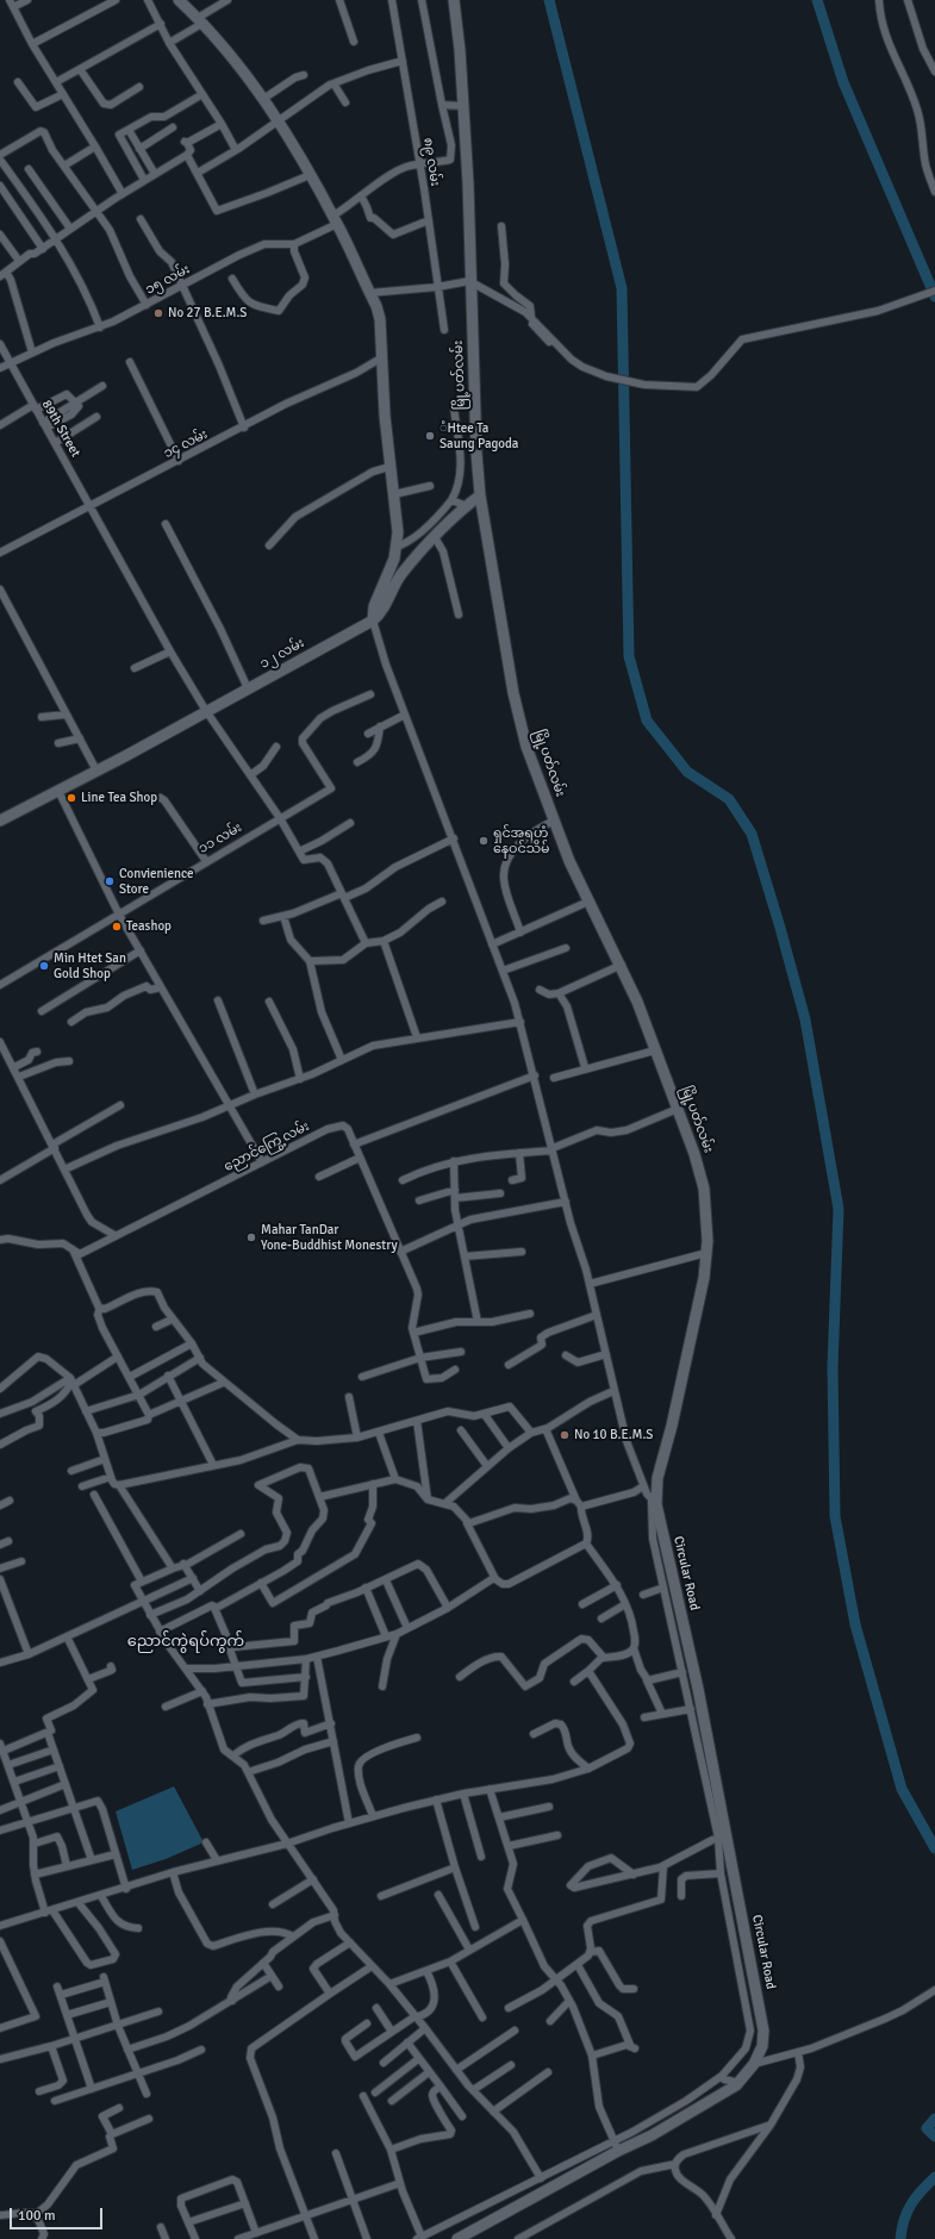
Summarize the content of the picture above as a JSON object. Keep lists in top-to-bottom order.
{
  "streets": {
    "main road": ["မြို့ပတ်လမ်း", "၁၂ လမ်း", "Circular Road"],
    "street": [
      "၈၉ လမ်း",
      "၁၅ လမ်း",
      "89th Street",
      "၁၄ လမ်း",
      "၁၁ လမ်း",
      "ညောင်ကြွေ့လမ်း"
    ]
  },
  "crossings": [
    ["၈၉ လမ်း", "၁၅ လမ်း"],
    ["၁၅ လမ်း", "89th Street"],
    ["မြို့ပတ်လမ်း", "၁၂ လမ်း"],
    ["မြို့ပတ်လမ်း", "Circular Road"],
    ["89th Street", "၁၄ လမ်း"],
    ["89th Street", "၁၂ လမ်း"],
    ["89th Street", "၁၁ လမ်း"]
  ],
  "districts": ["ညောင်ကွဲရပ်ကွက်"],
  "places": [
    "No 27 B.E.M.S",
    "ံHtee Ta Saung Pagoda",
    "Line Tea Shop",
    "ရှင်အရဟံ နေဝင်သိမ်",
    "Convienience Store",
    "Teashop",
    "Min Htet San Gold Shop",
    "Mahar TanDar Yone-Buddhist Monestry",
    "No 10 B.E.M.S"
  ],
  "scale_bar": "100 m"
}
